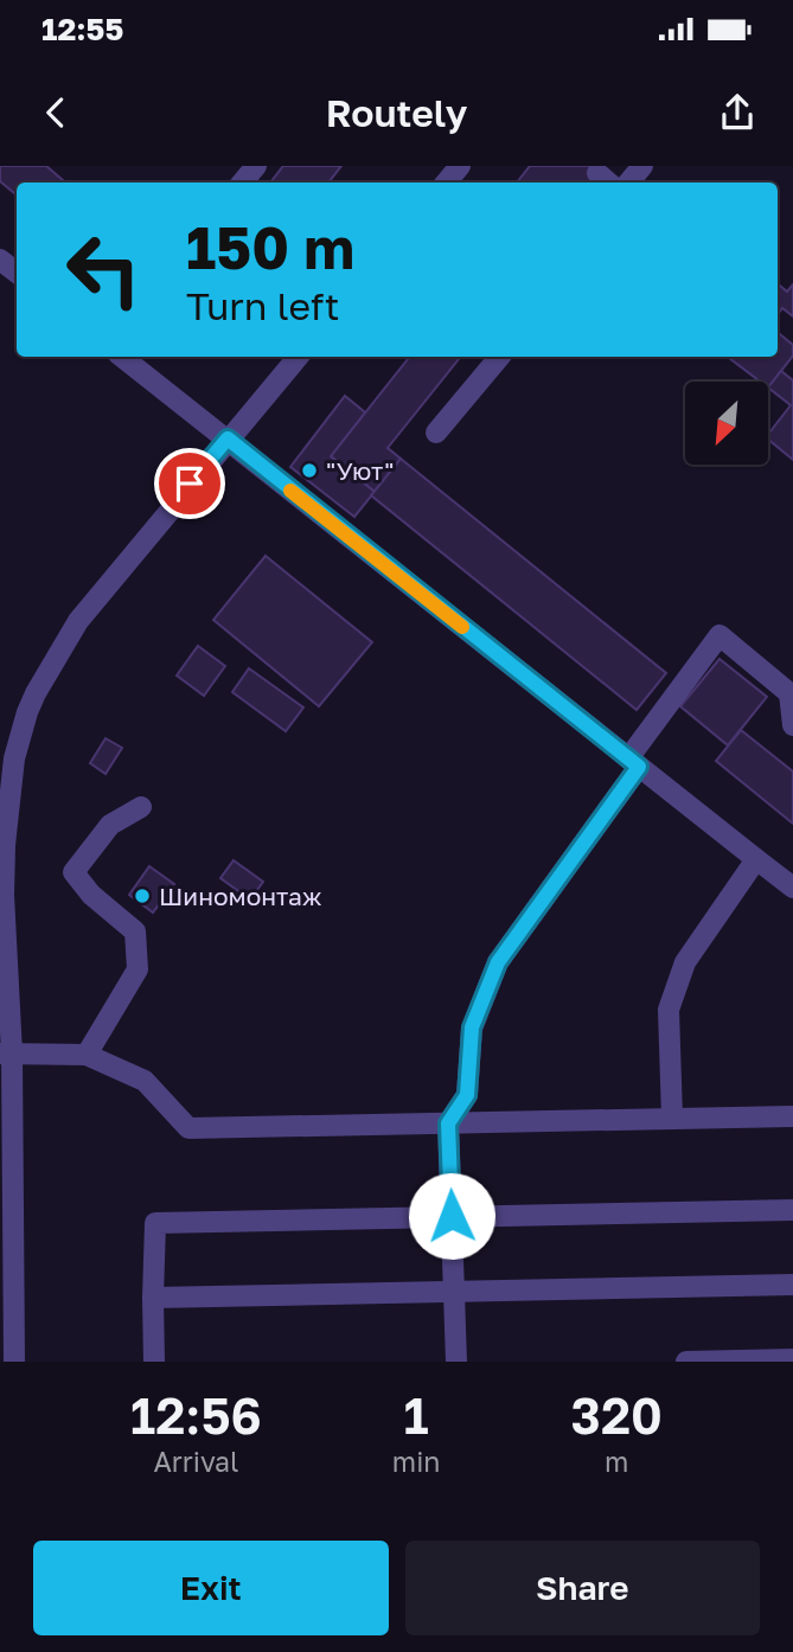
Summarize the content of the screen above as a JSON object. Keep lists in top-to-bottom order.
{
  "places": ["\"Уют\"", "Шиномонтаж"],
  "north": "bottom left",
  "page": {
    "status": "12:55",
    "header": "Routely",
    "turn": ["150 m", "Turn left"],
    "eta": [
      "12:56",
      "Arrival",
      "1",
      "min",
      "320",
      "m"
    ],
    "buttons": ["Exit", "Share"]
  }
}
